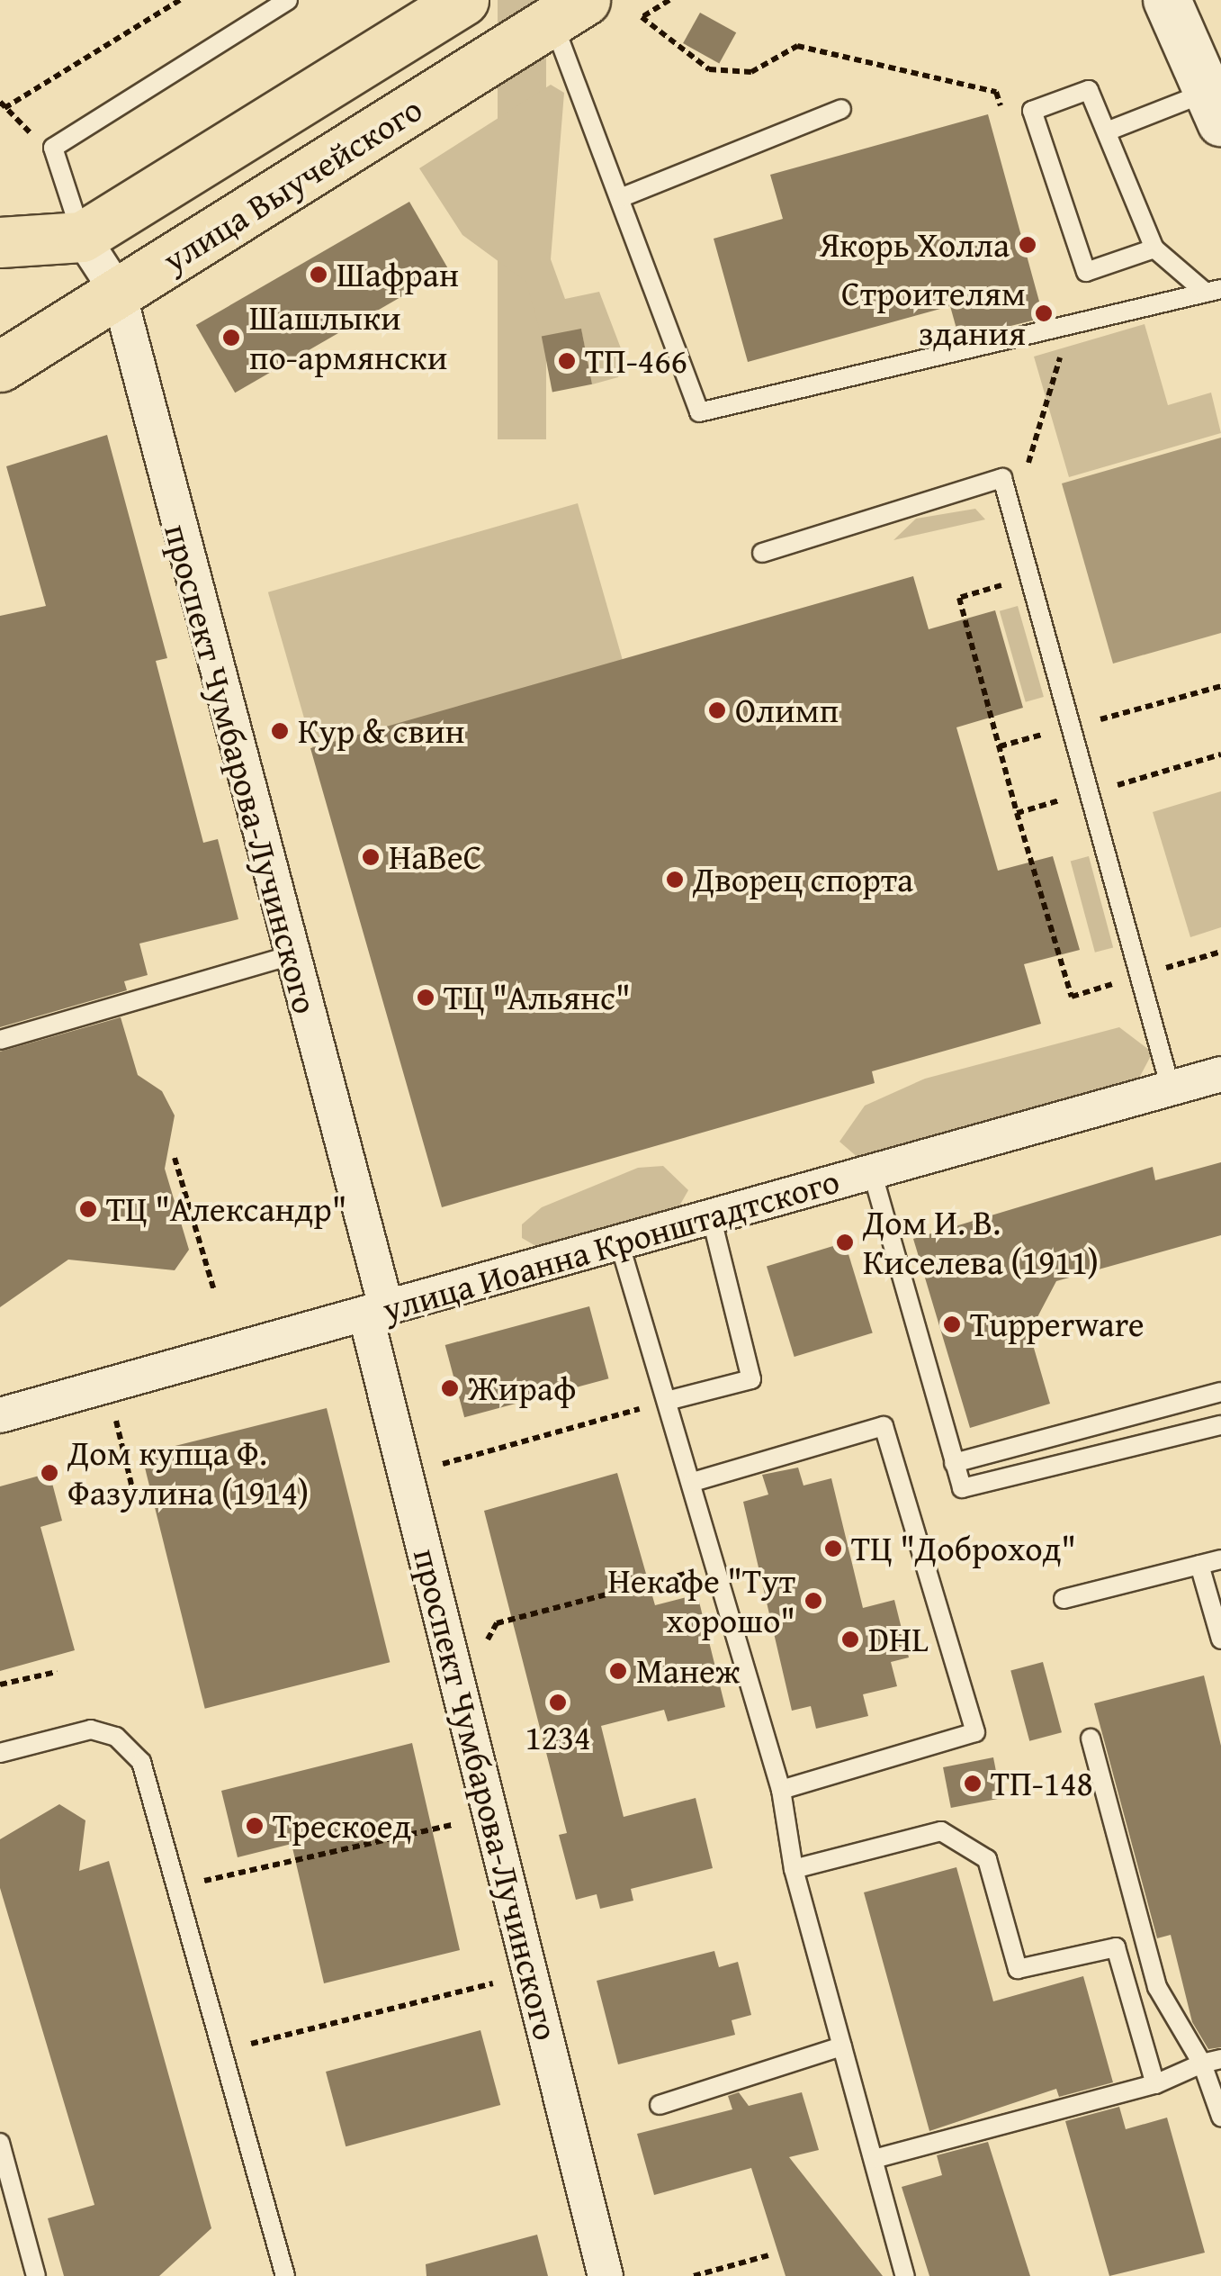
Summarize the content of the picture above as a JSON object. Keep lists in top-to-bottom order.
{
  "streets": {
    "main road": ["улица Выучейского"],
    "street": ["проспект Чумбарова-Лучинского", "улица Иоанна Кронштадтского"]
  },
  "crossings": [
    ["улица Выучейского", "проспект Чумбарова-Лучинского"],
    ["проспект Чумбарова-Лучинского", "улица Иоанна Кронштадтского"]
  ],
  "places": [
    "Якорь Холла",
    "Шафран",
    "Строителям здания",
    "Шашлыки по-армянски",
    "ТП-466",
    "Олимп",
    "Кур & свин",
    "НаВеС",
    "Дворец спорта",
    "ТЦ \"Альянс\"",
    "ТЦ \"Александр\"",
    "Дом И. В. Киселева (1911)",
    "Tupperware",
    "Жираф",
    "Дом купца Ф. Фазулина (1914)",
    "ТЦ \"Доброход\"",
    "Некафе \"Тут хорошо\"",
    "DHL",
    "Манеж",
    "1234",
    "ТП-148",
    "Трескоед"
  ]
}
